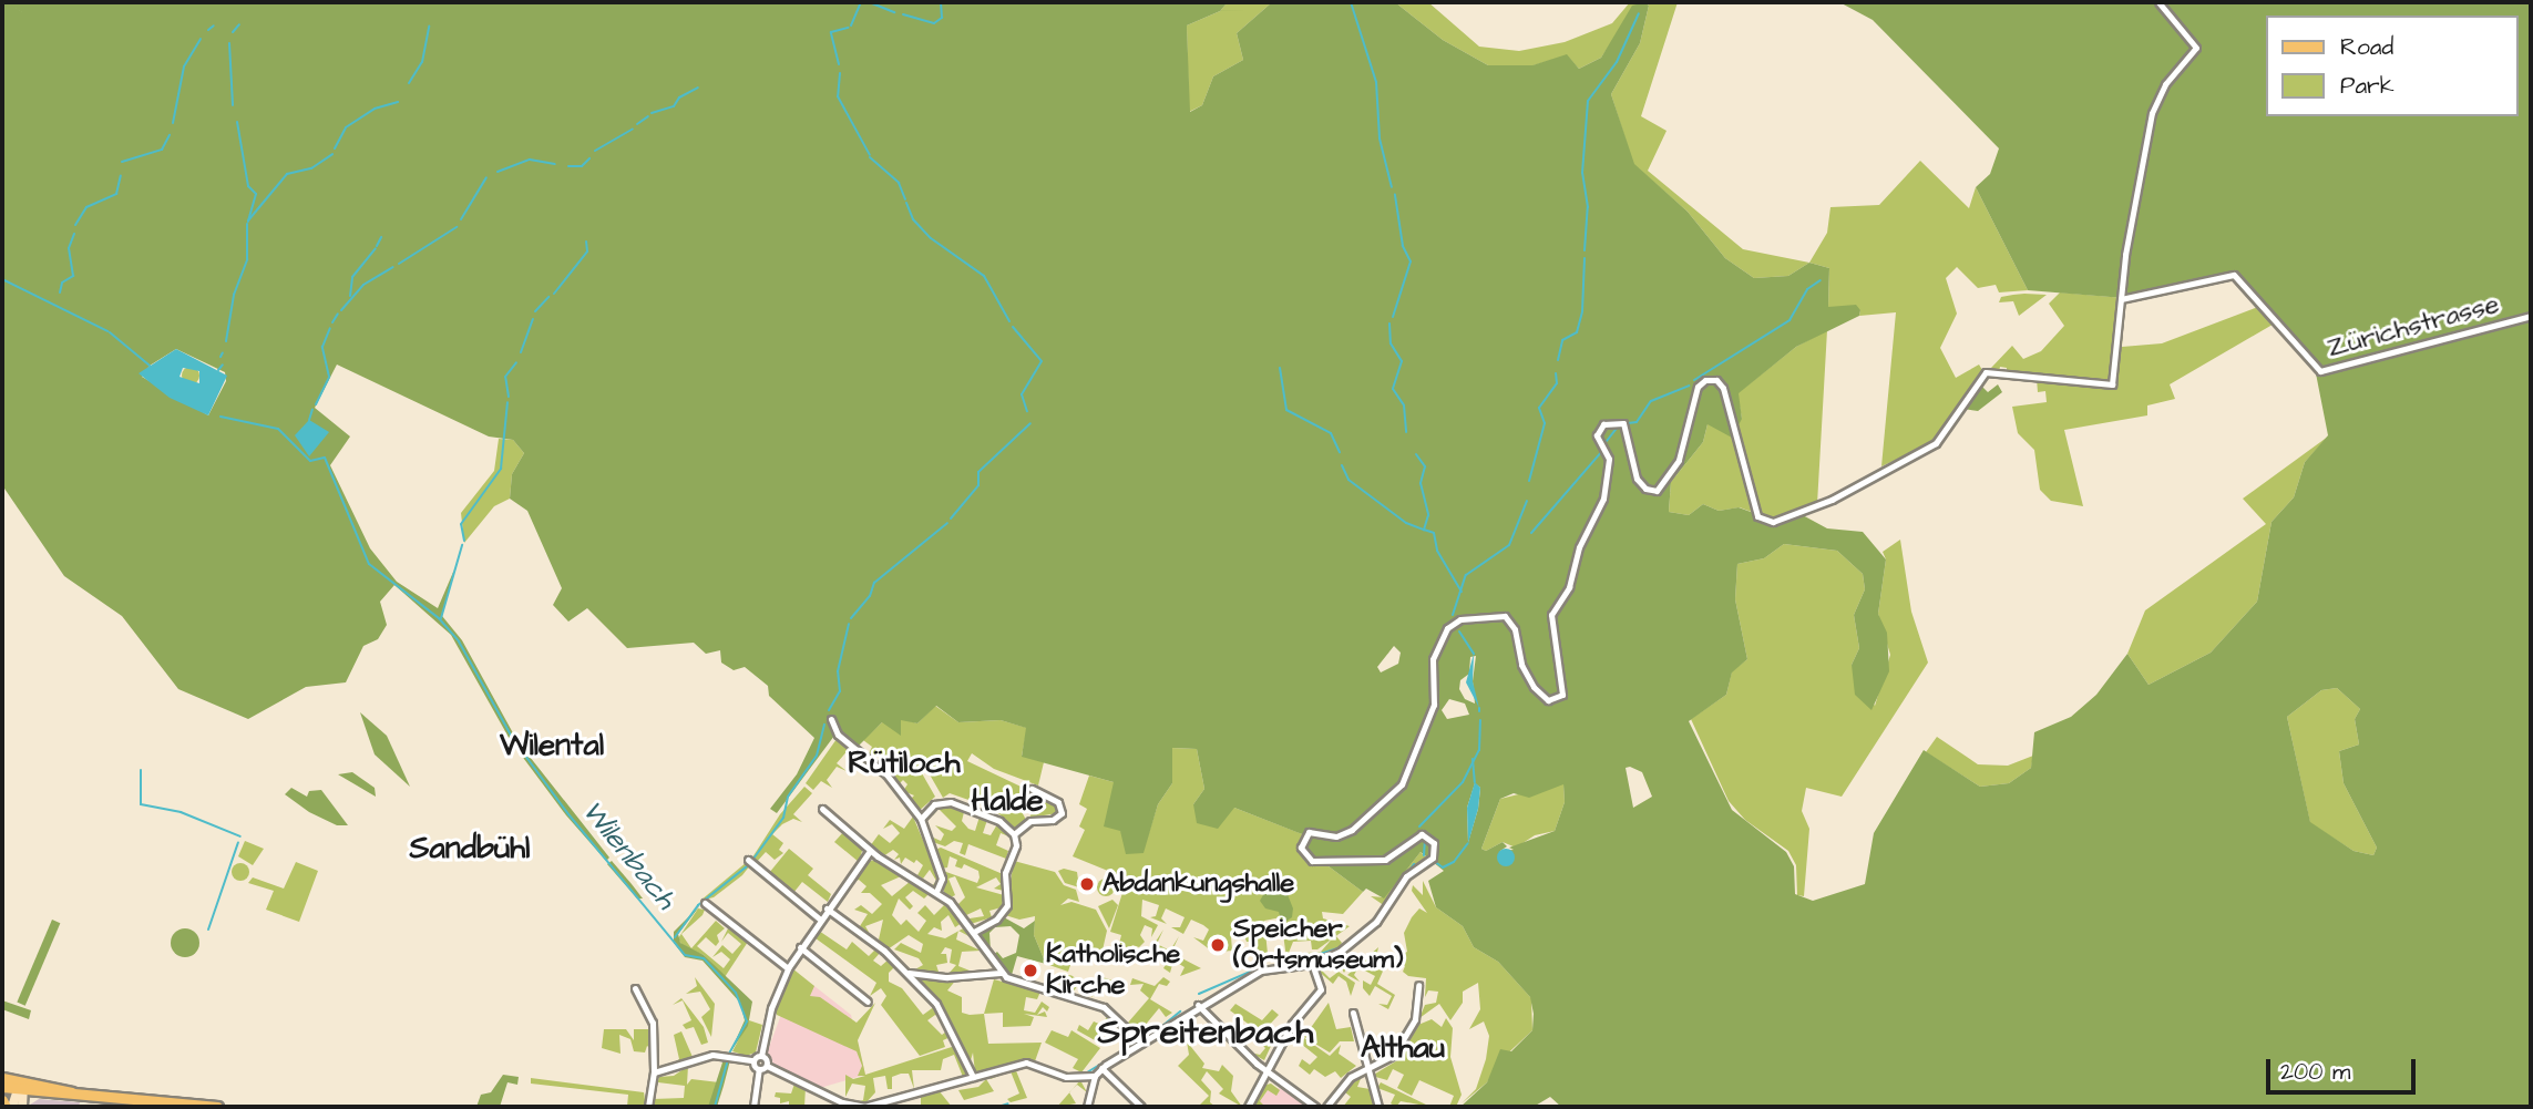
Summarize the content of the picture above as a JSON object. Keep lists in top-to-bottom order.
{
  "streets": {
    "street": ["Zürichstrasse"]
  },
  "districts": [
    "Wilental",
    "Rütiloch",
    "Halde",
    "Sandbühl",
    "Spreitenbach",
    "Althau"
  ],
  "water": ["Wilenbach"],
  "places": ["Abdankungshalle", "Speicher (Ortsmuseum)", "Katholische Kirche"],
  "legend": ["Road", "Park"],
  "scale_bar": "200 m"
}
